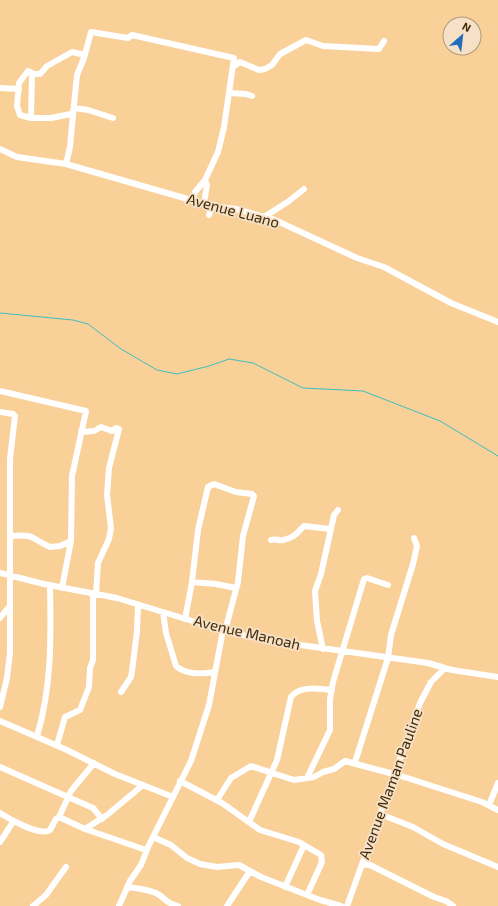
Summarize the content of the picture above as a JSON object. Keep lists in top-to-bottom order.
{
  "streets": {
    "street": ["Avenue Luano", "Avenue Manoah", "Avenue Maman Pauline"]
  },
  "crossings": [
    ["Avenue Manoah", "Avenue Maman Pauline"]
  ],
  "north": "top right"
}
